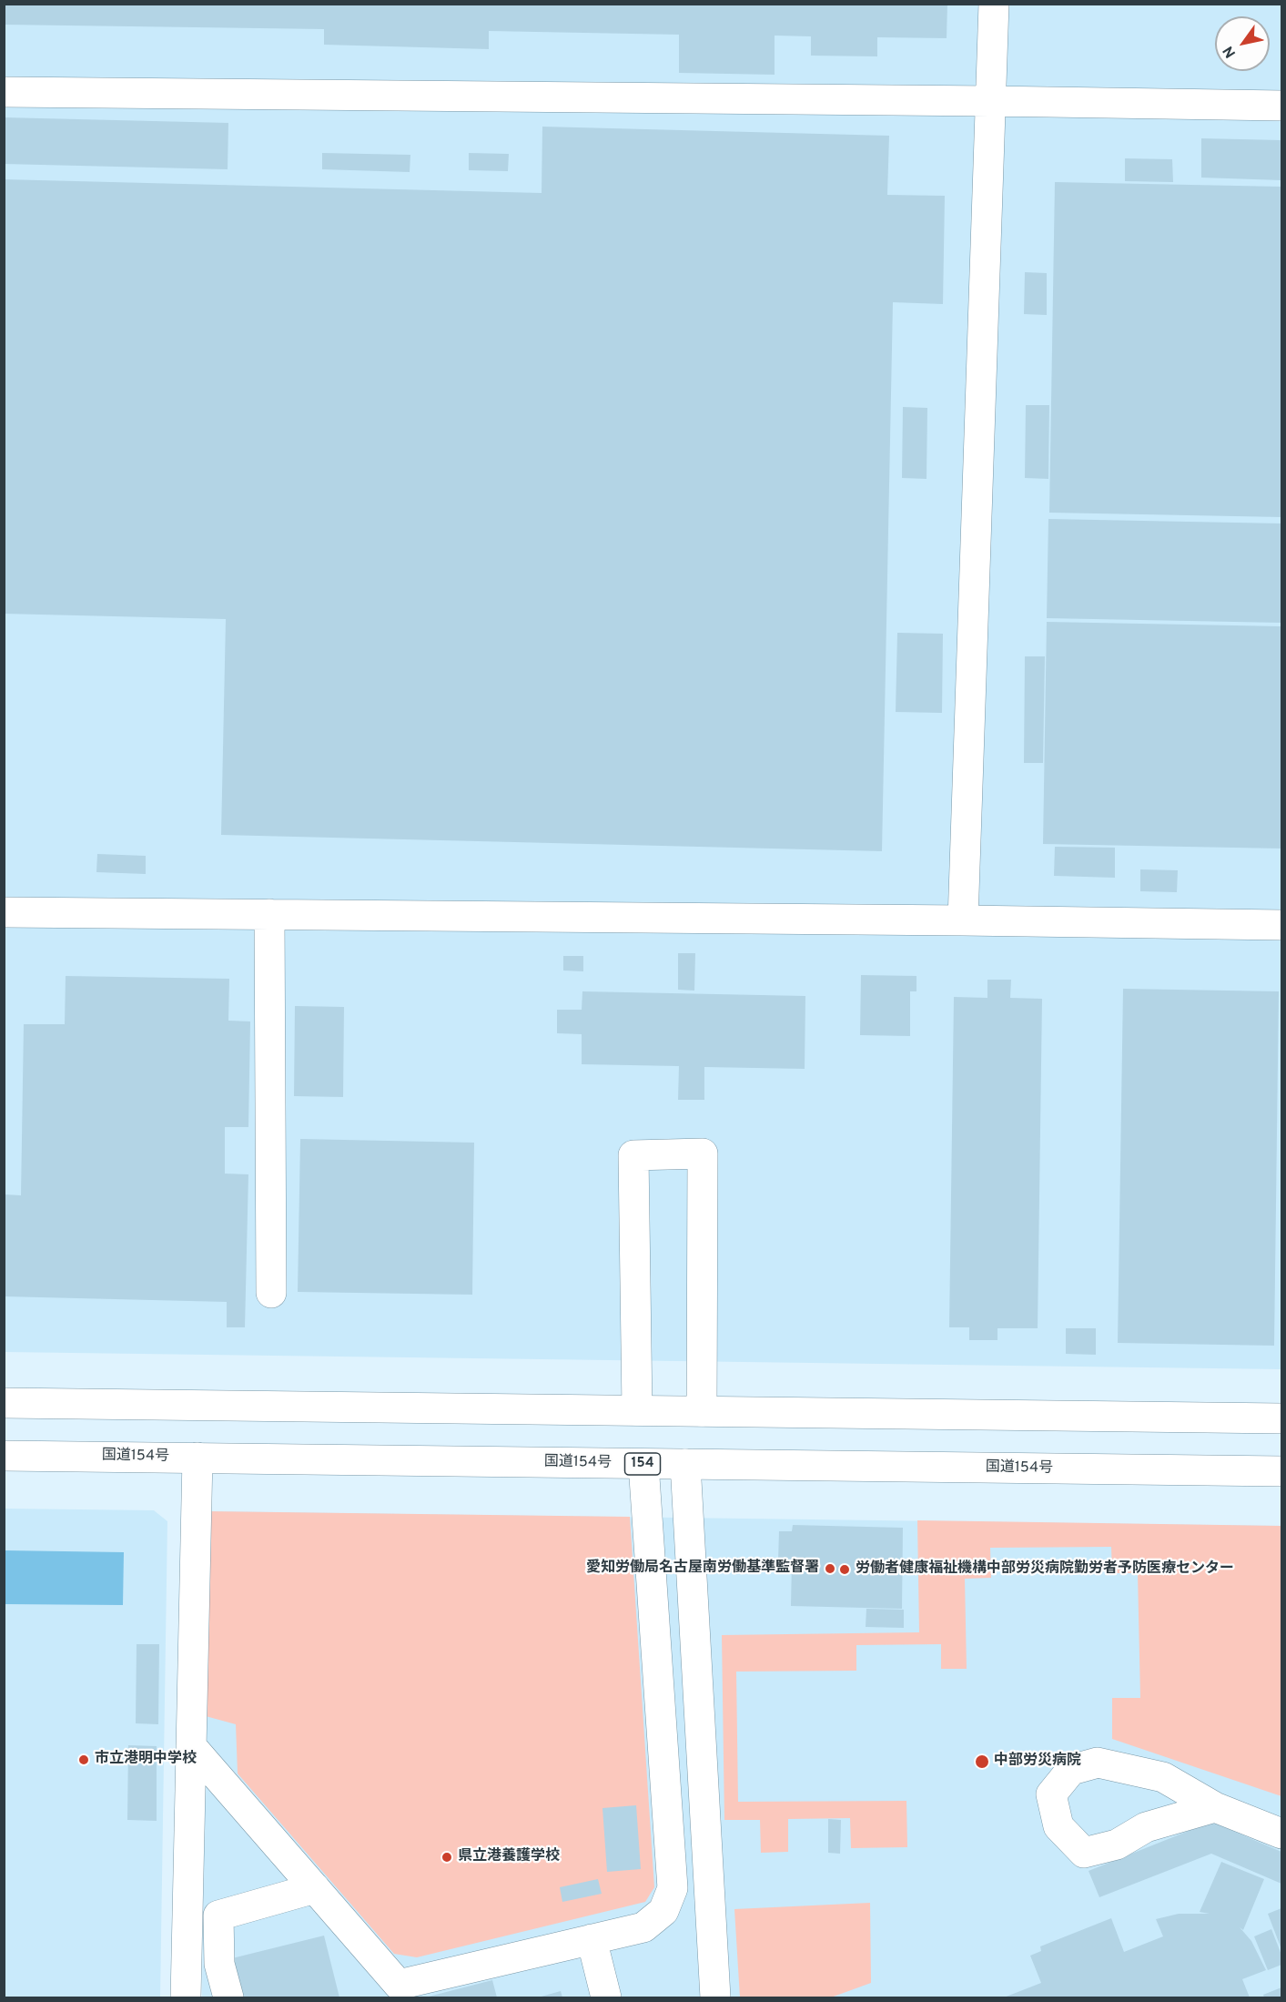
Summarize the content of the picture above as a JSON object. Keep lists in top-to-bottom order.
{
  "streets": {
    "main road": ["国道154号", "154"]
  },
  "places": [
    "愛知労働局名古屋南労働基準監督署",
    "労働者健康福祉機構中部労災病院勤労者予防医療センター",
    "市立港明中学校",
    "中部労災病院",
    "県立港養護学校"
  ],
  "north": "bottom left"
}
